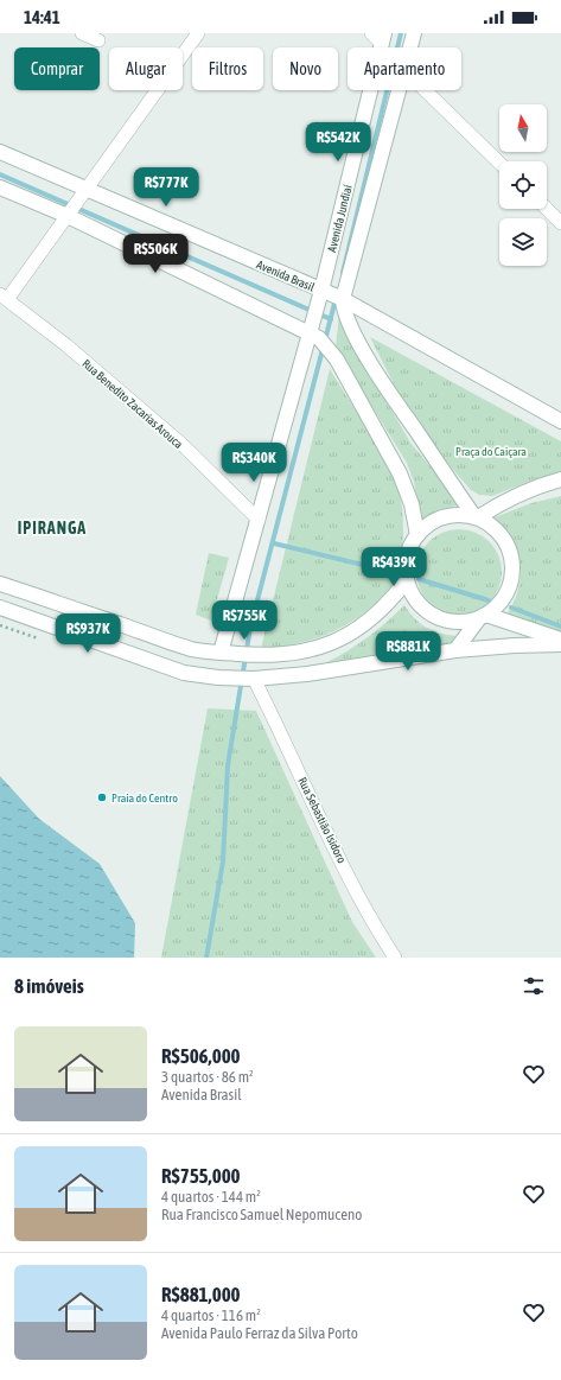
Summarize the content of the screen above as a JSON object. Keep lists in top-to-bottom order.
{
  "streets": {
    "main road": ["Avenida Jundiaí", "Avenida Brasil"],
    "street": ["Rua Benedito Zacarias Arouca", "Rua Sebastião Isidoro"]
  },
  "crossings": [
    ["Avenida Jundiaí", "Avenida Brasil"],
    ["Avenida Jundiaí", "Rua Benedito Zacarias Arouca"]
  ],
  "districts": ["IPIRANGA"],
  "parks": ["Praça do Caiçara"],
  "places": ["Praia do Centro"],
  "north": "top",
  "page": {
    "status": "14:41",
    "chip": [
      "Comprar",
      "Alugar",
      "Filtros",
      "Novo",
      "Apartamento"
    ],
    "price": [
      "R$542K",
      "R$777K",
      "R$506K",
      "R$340K",
      "R$439K",
      "R$755K",
      "R$937K",
      "R$881K"
    ],
    "heading": "8 imóveis",
    "list": [
      {
        "name": "R$506,000",
        "note": "3 quartos · 86 m² · Avenida Brasil"
      },
      {
        "name": "R$755,000",
        "note": "4 quartos · 144 m² · Rua Francisco Samuel Nepomuceno"
      },
      {
        "name": "R$881,000",
        "note": "4 quartos · 116 m² · Avenida Paulo Ferraz da Silva Porto"
      }
    ]
  }
}
